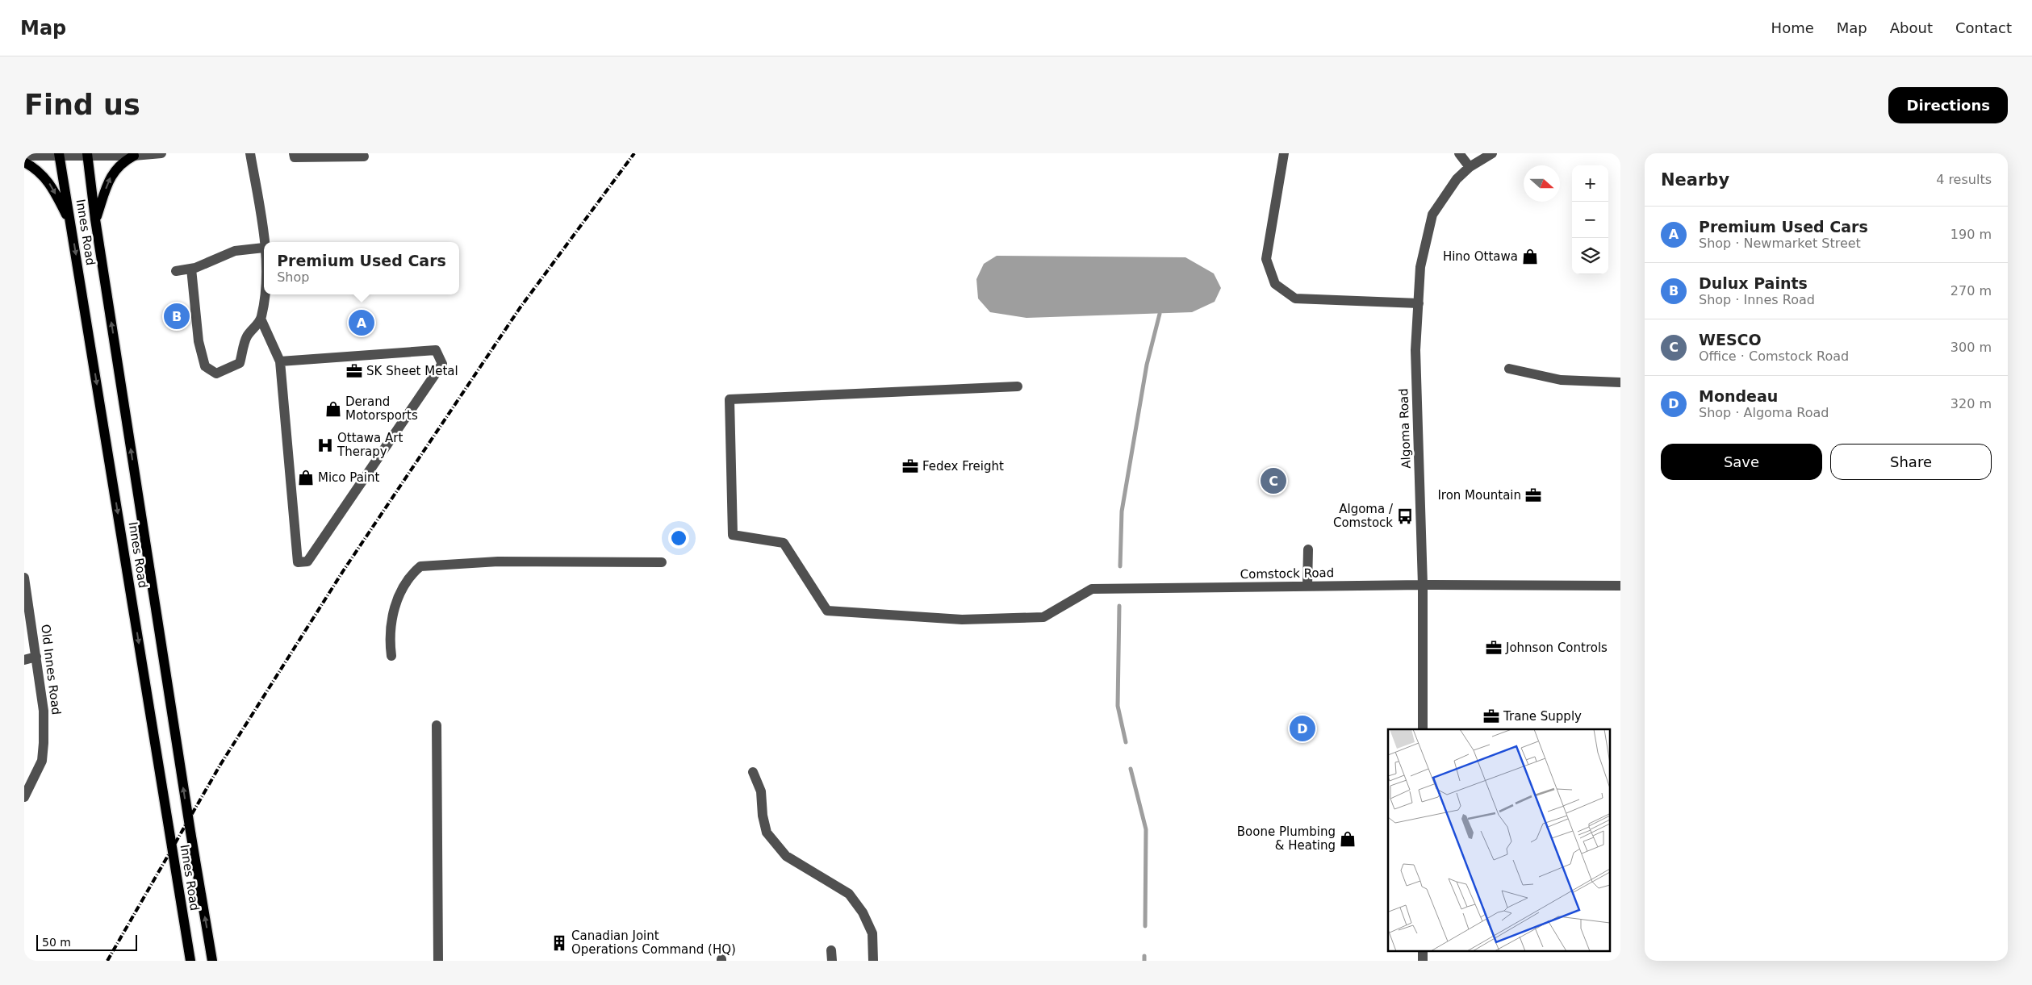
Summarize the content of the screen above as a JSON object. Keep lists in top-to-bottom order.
{
  "streets": {
    "main road": ["Innes Road"],
    "street": ["Algoma Road", "Comstock Road", "Old Innes Road"]
  },
  "crossings": [
    ["Algoma Road", "Comstock Road"]
  ],
  "places": {
    "shop": [
      "Hino Ottawa",
      "Derand Motorsports",
      "Mico Paint",
      "Boone Plumbing & Heating"
    ],
    "office": [
      "SK Sheet Metal",
      "Fedex Freight",
      "Iron Mountain",
      "Johnson Controls",
      "Trane Supply"
    ],
    "hospital": ["Ottawa Art Therapy"],
    "bus stop": ["Algoma / Comstock"],
    "building": ["Canadian Joint Operations Command (HQ)"]
  },
  "scale_bar": "50 m",
  "north": "right",
  "page": {
    "header": "Map",
    "nav": [
      "Home",
      "Map",
      "About",
      "Contact"
    ],
    "buttons": [
      "Directions",
      ["Save", "Share"]
    ],
    "title": "Find us",
    "heading": ["Nearby", "4 results"],
    "map_buttons": ["+", "−"],
    "list": [
      {
        "mark": "A",
        "name": "Premium Used Cars",
        "note": "Shop · Newmarket Street",
        "value": "190 m"
      },
      {
        "mark": "B",
        "name": "Dulux Paints",
        "note": "Shop · Innes Road",
        "value": "270 m"
      },
      {
        "mark": "C",
        "name": "WESCO",
        "note": "Office · Comstock Road",
        "value": "300 m"
      },
      {
        "mark": "D",
        "name": "Mondeau",
        "note": "Shop · Algoma Road",
        "value": "320 m"
      }
    ],
    "popup": ["Premium Used Cars", "Shop"],
    "pins": [
      "B",
      "A",
      "C",
      "D"
    ],
    "scale": "50 m"
  }
}
